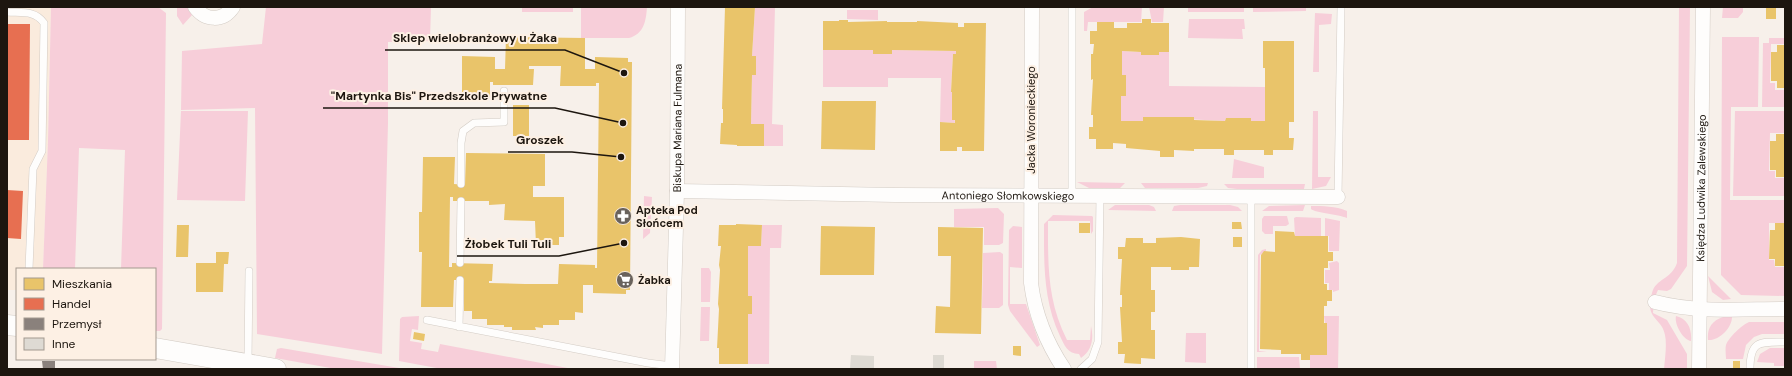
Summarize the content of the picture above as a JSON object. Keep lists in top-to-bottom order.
{
  "streets": {
    "street": [
      "Jacka Woronieckiego",
      "Biskupa Mariana Fulmana",
      "Księdza Ludwika Zalewskiego",
      "Antoniego Słomkowskiego"
    ]
  },
  "crossings": [
    ["Jacka Woronieckiego", "Antoniego Słomkowskiego"],
    ["Biskupa Mariana Fulmana", "Antoniego Słomkowskiego"]
  ],
  "places": {
    "other": [
      "Sklep wielobranżowy u Żaka",
      "\"Martynka Bis\" Przedszkole Prywatne",
      "Groszek",
      "Żłobek Tuli Tuli"
    ],
    "pharmacy": ["Apteka Pod Słońcem"],
    "supermarket": ["Żabka"]
  },
  "legend": [
    "Mieszkania",
    "Handel",
    "Przemysł",
    "Inne"
  ]
}
